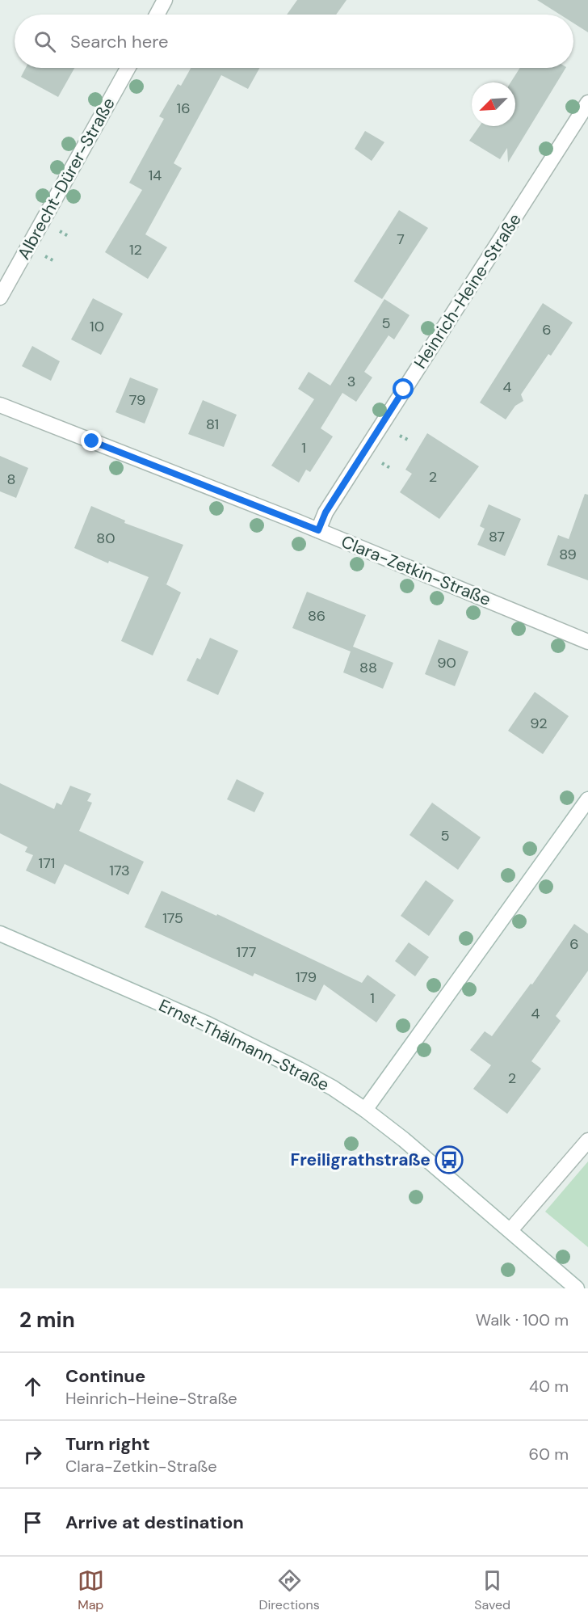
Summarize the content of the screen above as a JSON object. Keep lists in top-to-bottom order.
{
  "streets": {
    "street": [
      "Albrecht-Dürer-Straße",
      "Heinrich-Heine-Straße",
      "Clara-Zetkin-Straße",
      "Ernst-Thälmann-Straße"
    ]
  },
  "crossings": [
    ["Heinrich-Heine-Straße", "Clara-Zetkin-Straße"]
  ],
  "places": {
    "bus stop": ["Freiligrathstraße"]
  },
  "house_numbers": [
    "16",
    "14",
    "7",
    "12",
    "5",
    "10",
    "6",
    "3",
    "4",
    "79",
    "81",
    "1",
    "2",
    "8",
    "87",
    "80",
    "89",
    "86",
    "90",
    "88",
    "92",
    "5",
    "171",
    "173",
    "175",
    "6",
    "177",
    "179",
    "1",
    "4",
    "2"
  ],
  "north": "bottom left",
  "page": {
    "search": "Search here",
    "heading": ["2 min", "Walk · 100 m"],
    "list": [
      ["Continue", "Heinrich-Heine-Straße", "40 m"],
      ["Turn right", "Clara-Zetkin-Straße", "60 m"],
      "Arrive at destination"
    ],
    "nav": ["Map", "Directions", "Saved"]
  }
}
